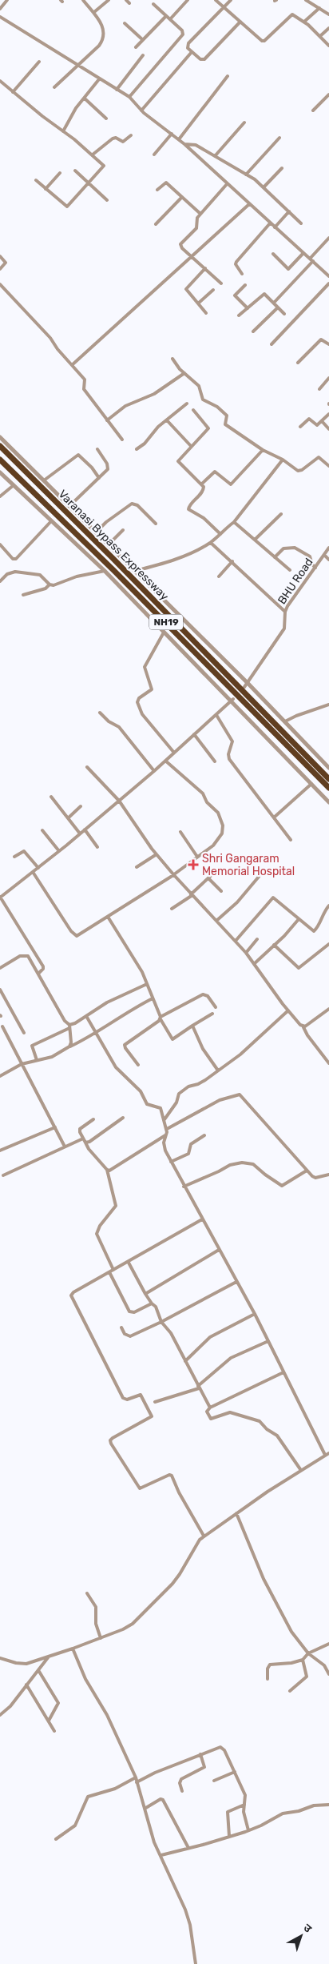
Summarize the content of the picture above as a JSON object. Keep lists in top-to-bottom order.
{
  "streets": {
    "highway": ["Varanasi Bypass Expressway", "NH19"],
    "street": ["BHU Road"]
  },
  "places": {
    "health": ["Shri Gangaram Memorial Hospital"]
  },
  "north": "top right"
}
